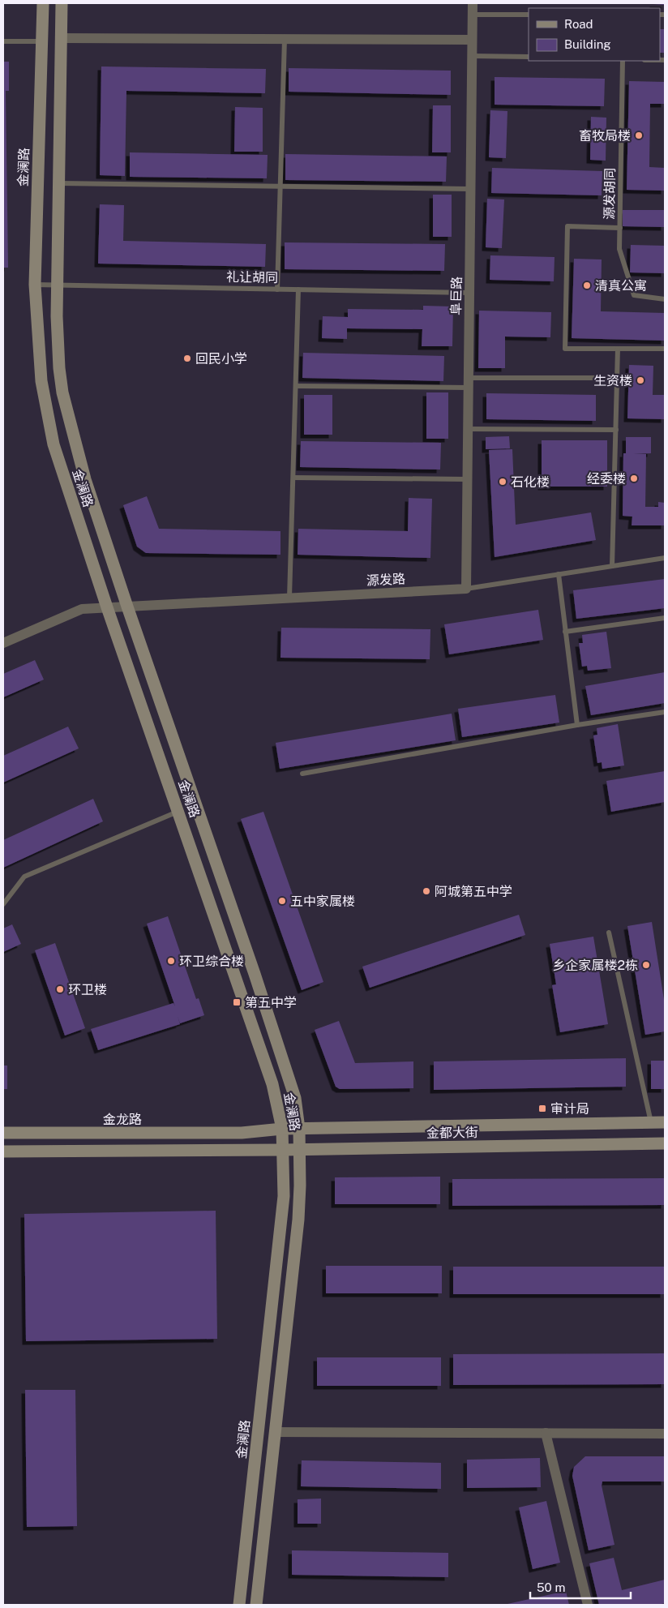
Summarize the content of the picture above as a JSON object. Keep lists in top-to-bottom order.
{
  "streets": {
    "street": [
      "金澜路",
      "阜巨路",
      "源发路",
      "金龙路",
      "金都大街"
    ],
    "lane": ["源发胡同", "礼让胡同"]
  },
  "crossings": [
    ["金澜路", "礼让胡同"],
    ["金澜路", "源发路"],
    ["金澜路", "金都大街"],
    ["礼让胡同", "阜巨路"],
    ["阜巨路", "源发路"],
    ["金龙路", "金都大街"]
  ],
  "places": {
    "other": [
      "畜牧局楼",
      "清真公寓",
      "回民小学",
      "生资楼",
      "经委楼",
      "石化楼",
      "阿城第五中学",
      "五中家属楼",
      "环卫综合楼",
      "乡企家属楼2栋",
      "环卫楼"
    ],
    "transit": ["第五中学", "审计局"]
  },
  "legend": ["Road", "Building"],
  "scale_bar": "50 m"
}
